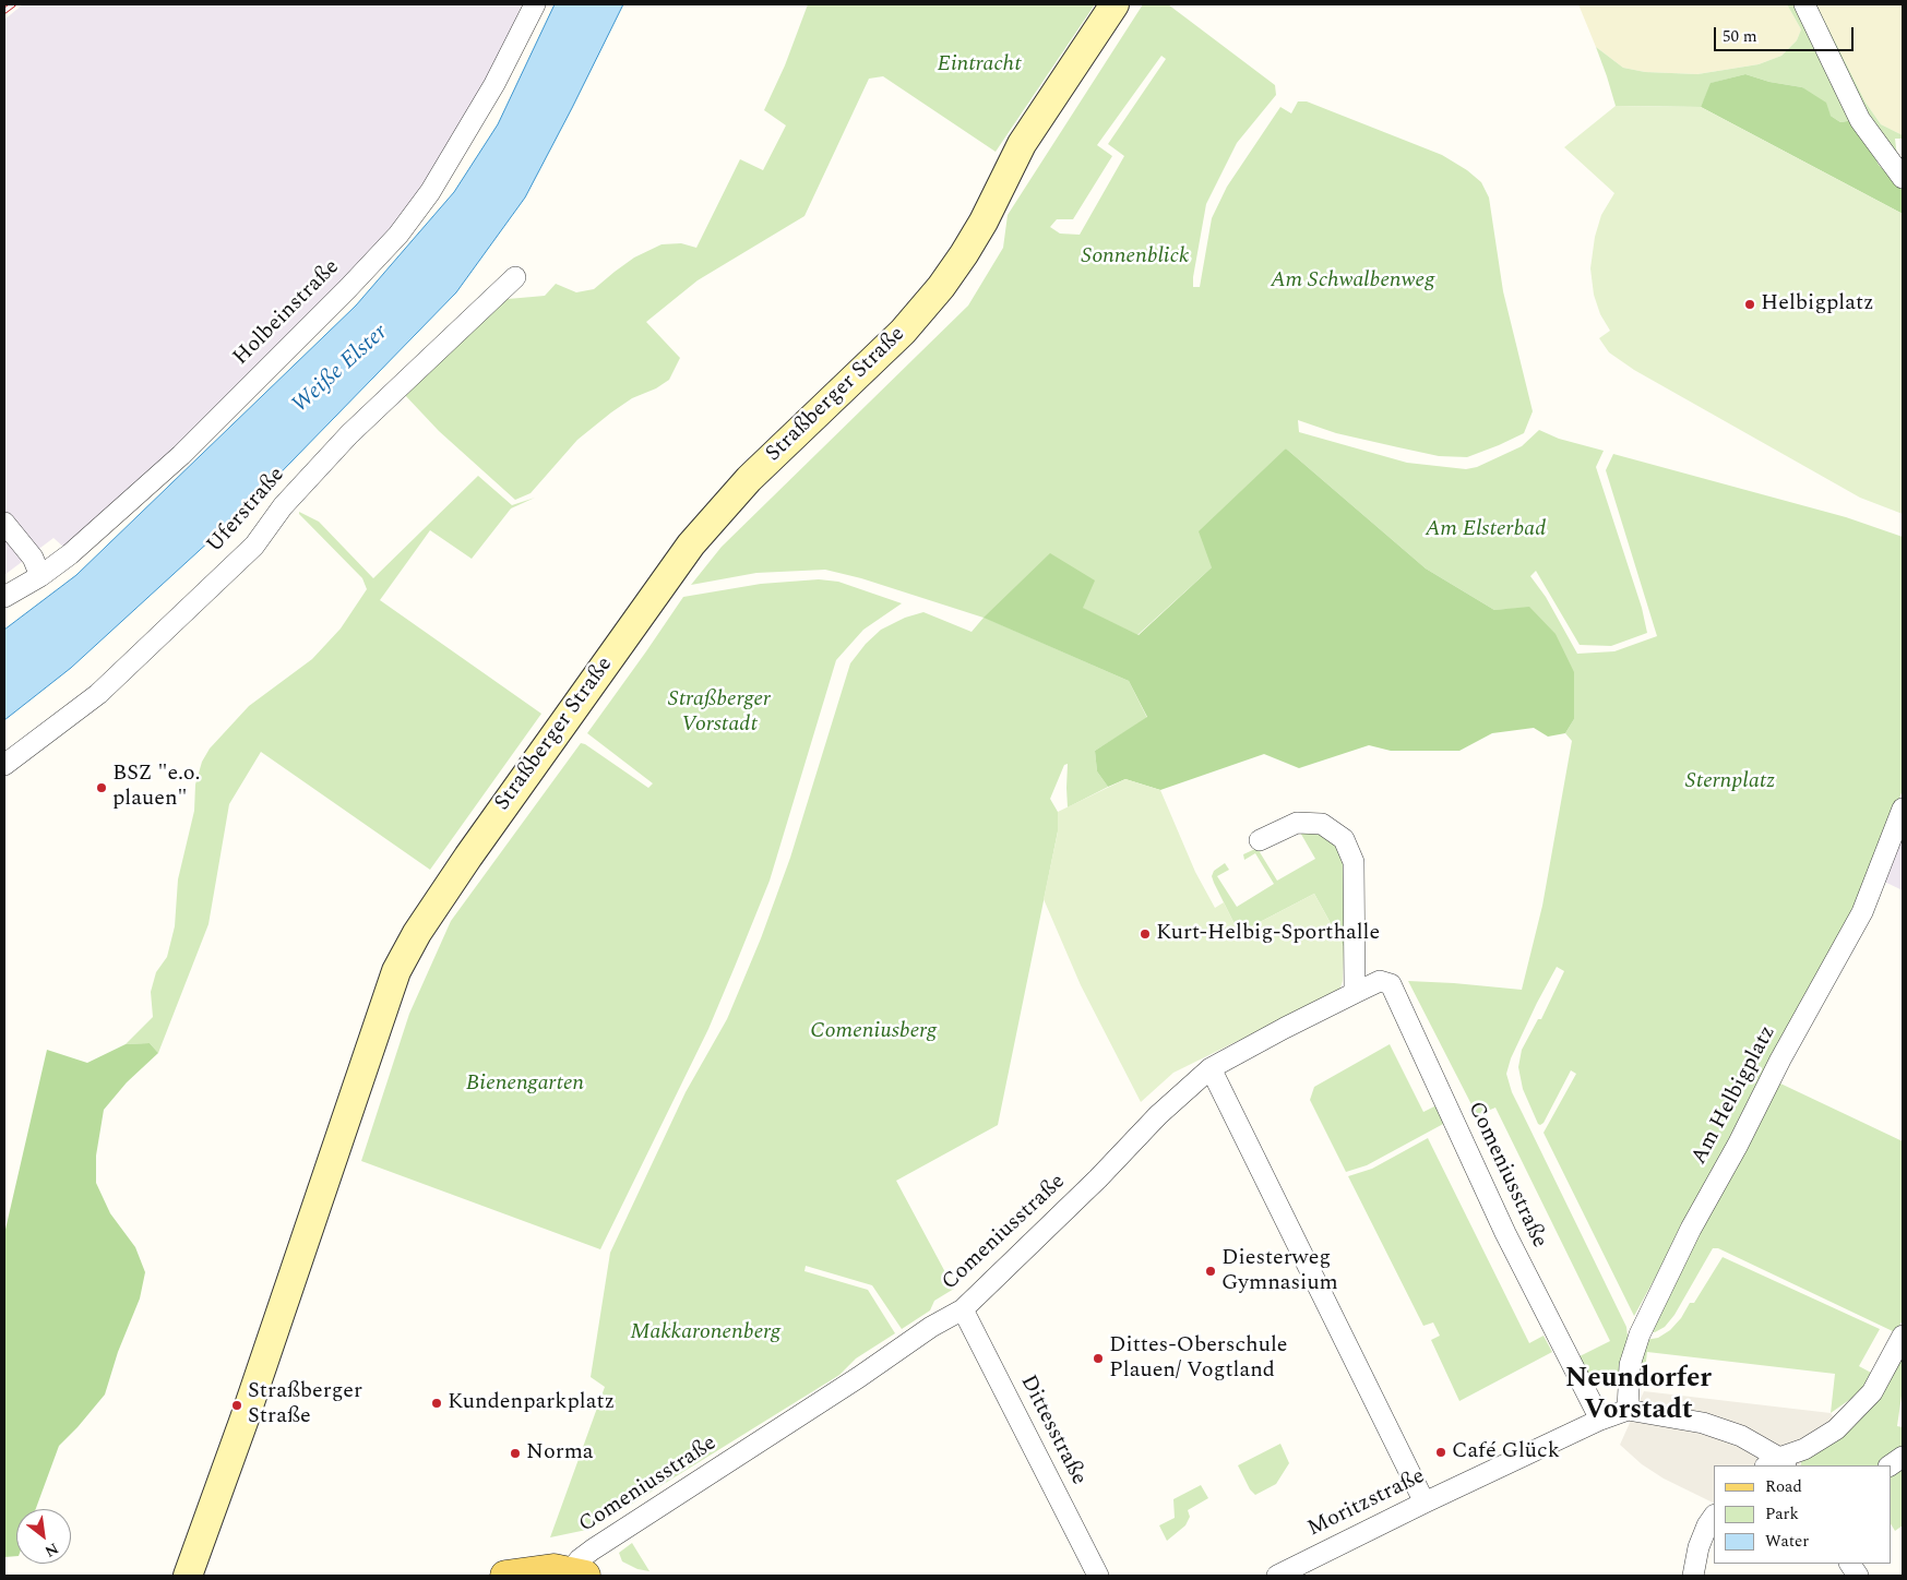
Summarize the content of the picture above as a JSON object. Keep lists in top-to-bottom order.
{
  "streets": {
    "main road": ["Straßberger Straße"],
    "street": [
      "Holbeinstraße",
      "Uferstraße",
      "Am Helbigplatz",
      "Comeniusstraße",
      "Dittesstraße",
      "Moritzstraße"
    ]
  },
  "crossings": [
    ["Am Helbigplatz", "Moritzstraße"],
    ["Comeniusstraße", "Dittesstraße"],
    ["Comeniusstraße", "Moritzstraße"]
  ],
  "districts": ["Neundorfer Vorstadt"],
  "water": ["Weiße Elster"],
  "parks": [
    "Eintracht",
    "Sonnenblick",
    "Am Schwalbenweg",
    "Am Elsterbad",
    "Straßberger Vorstadt",
    "Sternplatz",
    "Comeniusberg",
    "Bienengarten",
    "Makkaronenberg"
  ],
  "places": [
    "Helbigplatz",
    "BSZ \"e.o. plauen\"",
    "Kurt-Helbig-Sporthalle",
    "Diesterweg Gymnasium",
    "Dittes-Oberschule Plauen/ Vogtland",
    "Kundenparkplatz",
    "Straßberger Straße",
    "Café Glück",
    "Norma"
  ],
  "legend": ["Road", "Park", "Water"],
  "scale_bar": "50 m",
  "north": "bottom right"
}
